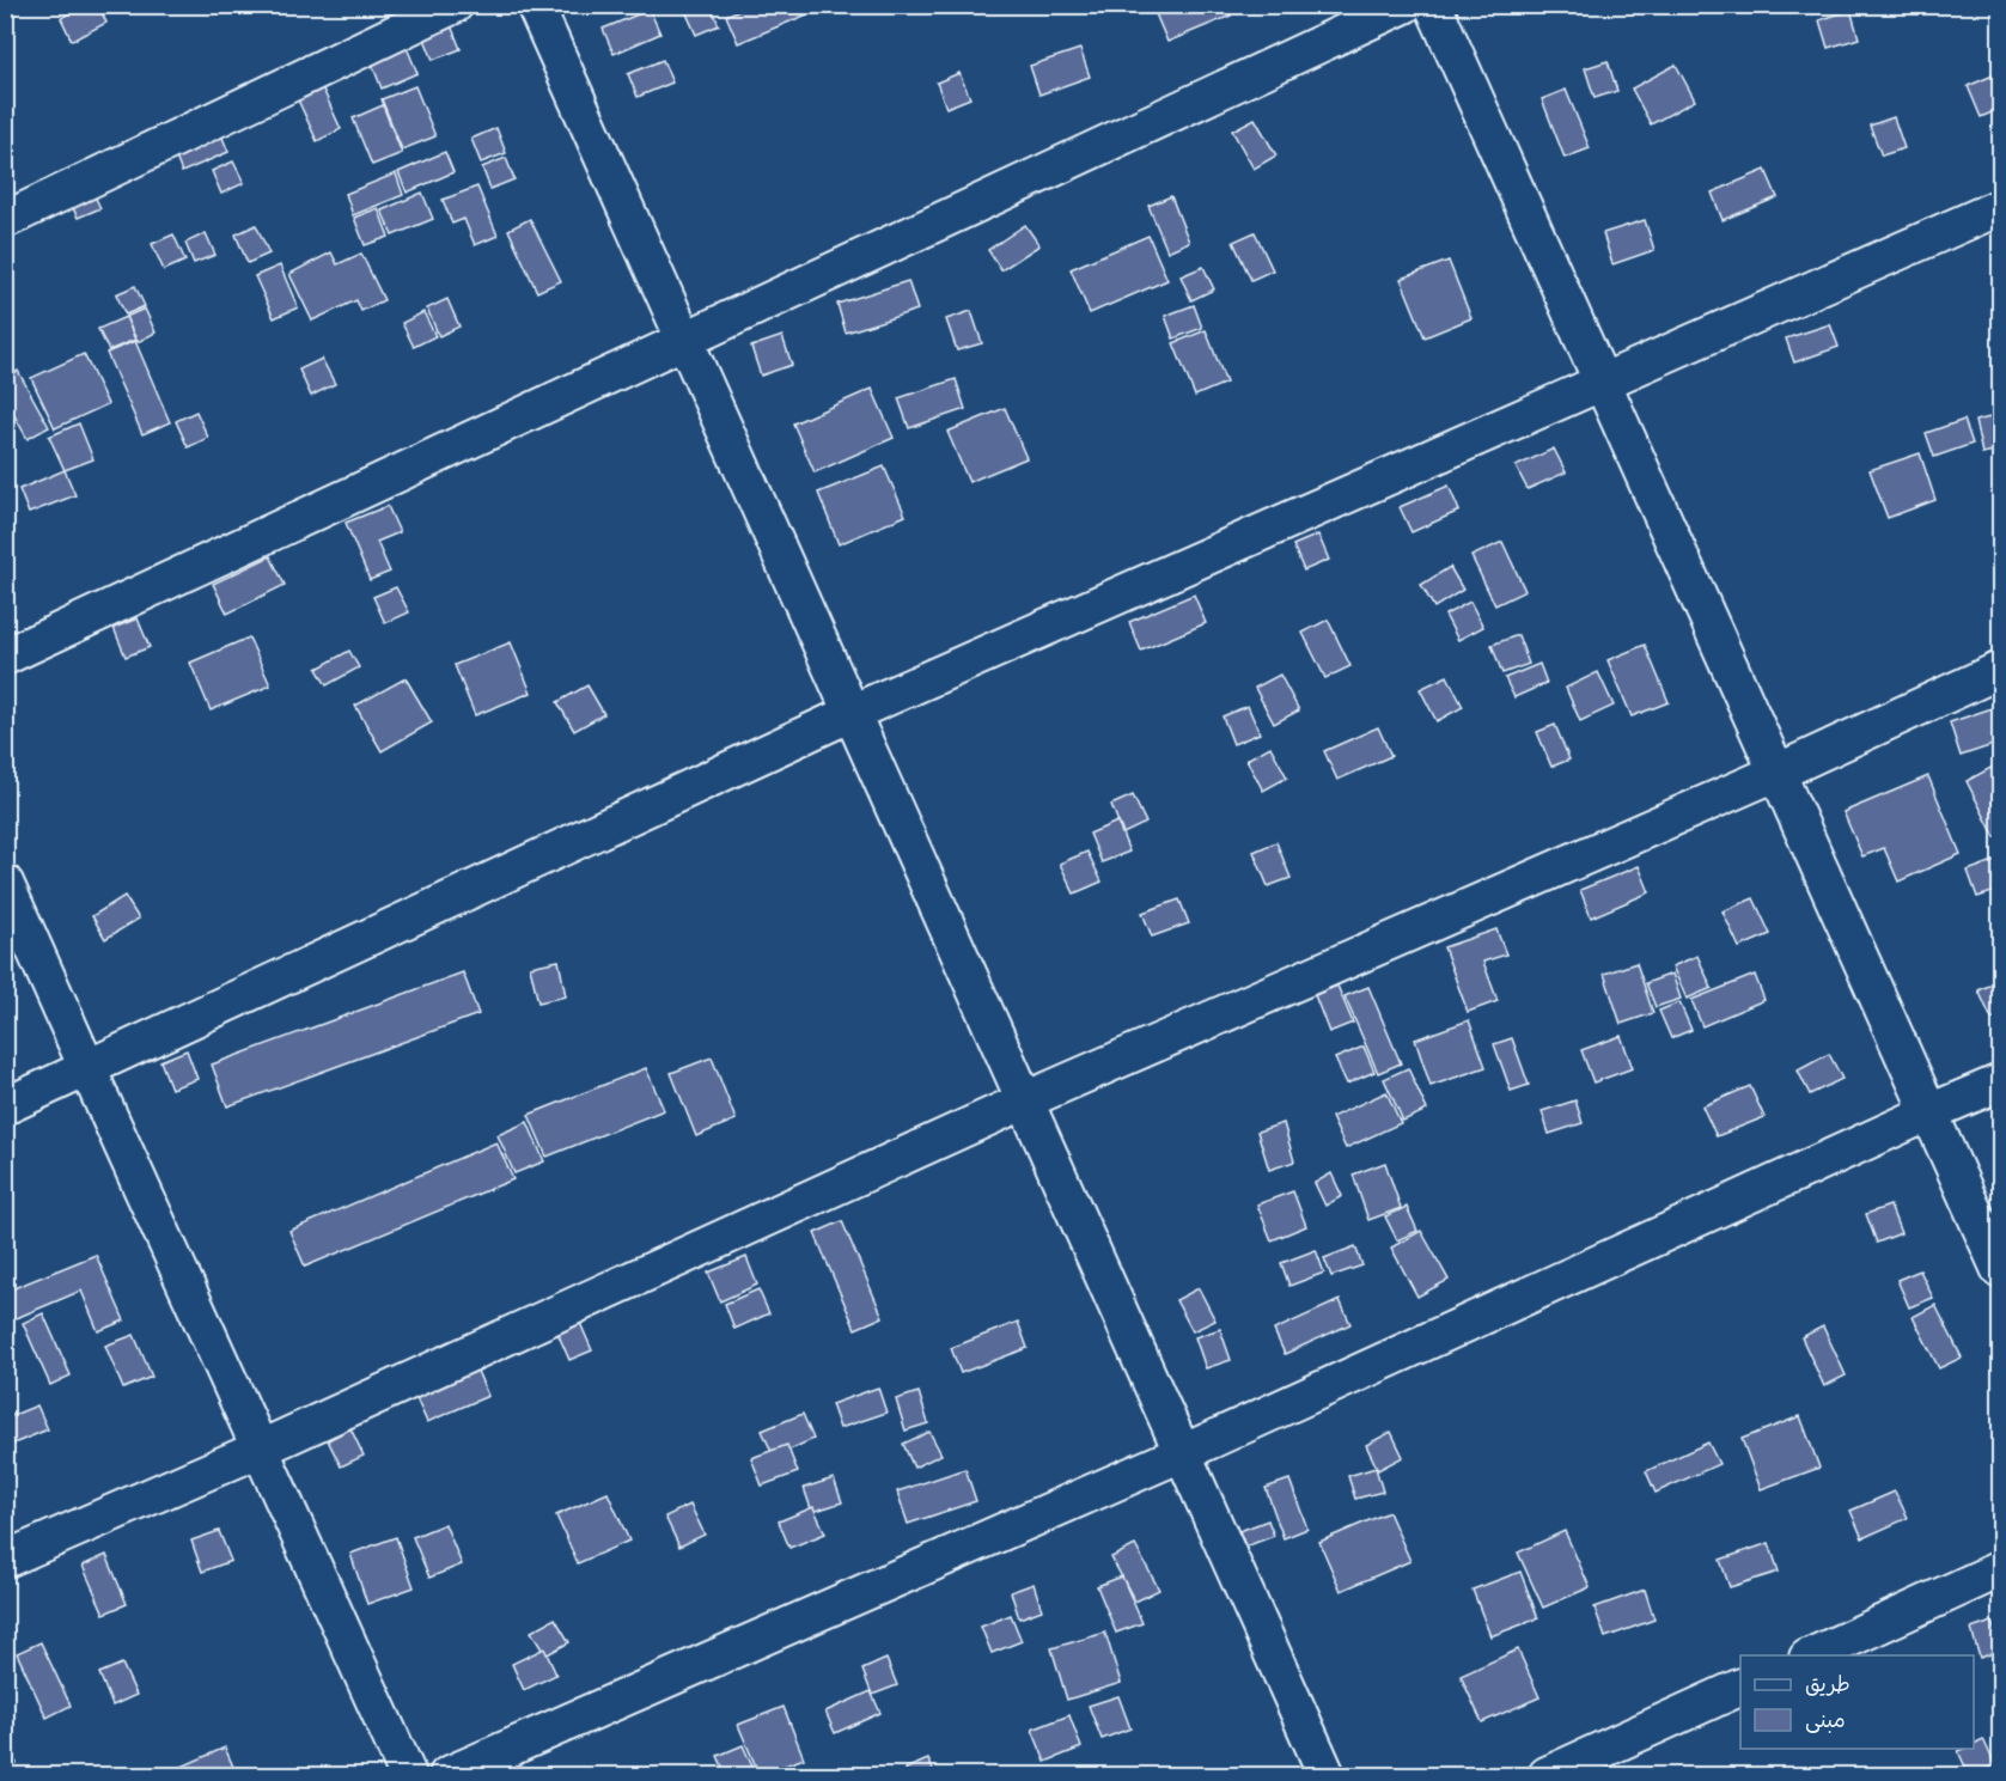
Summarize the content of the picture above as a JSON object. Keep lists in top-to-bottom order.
{
  "legend": ["طريق", "مبنى"]
}
